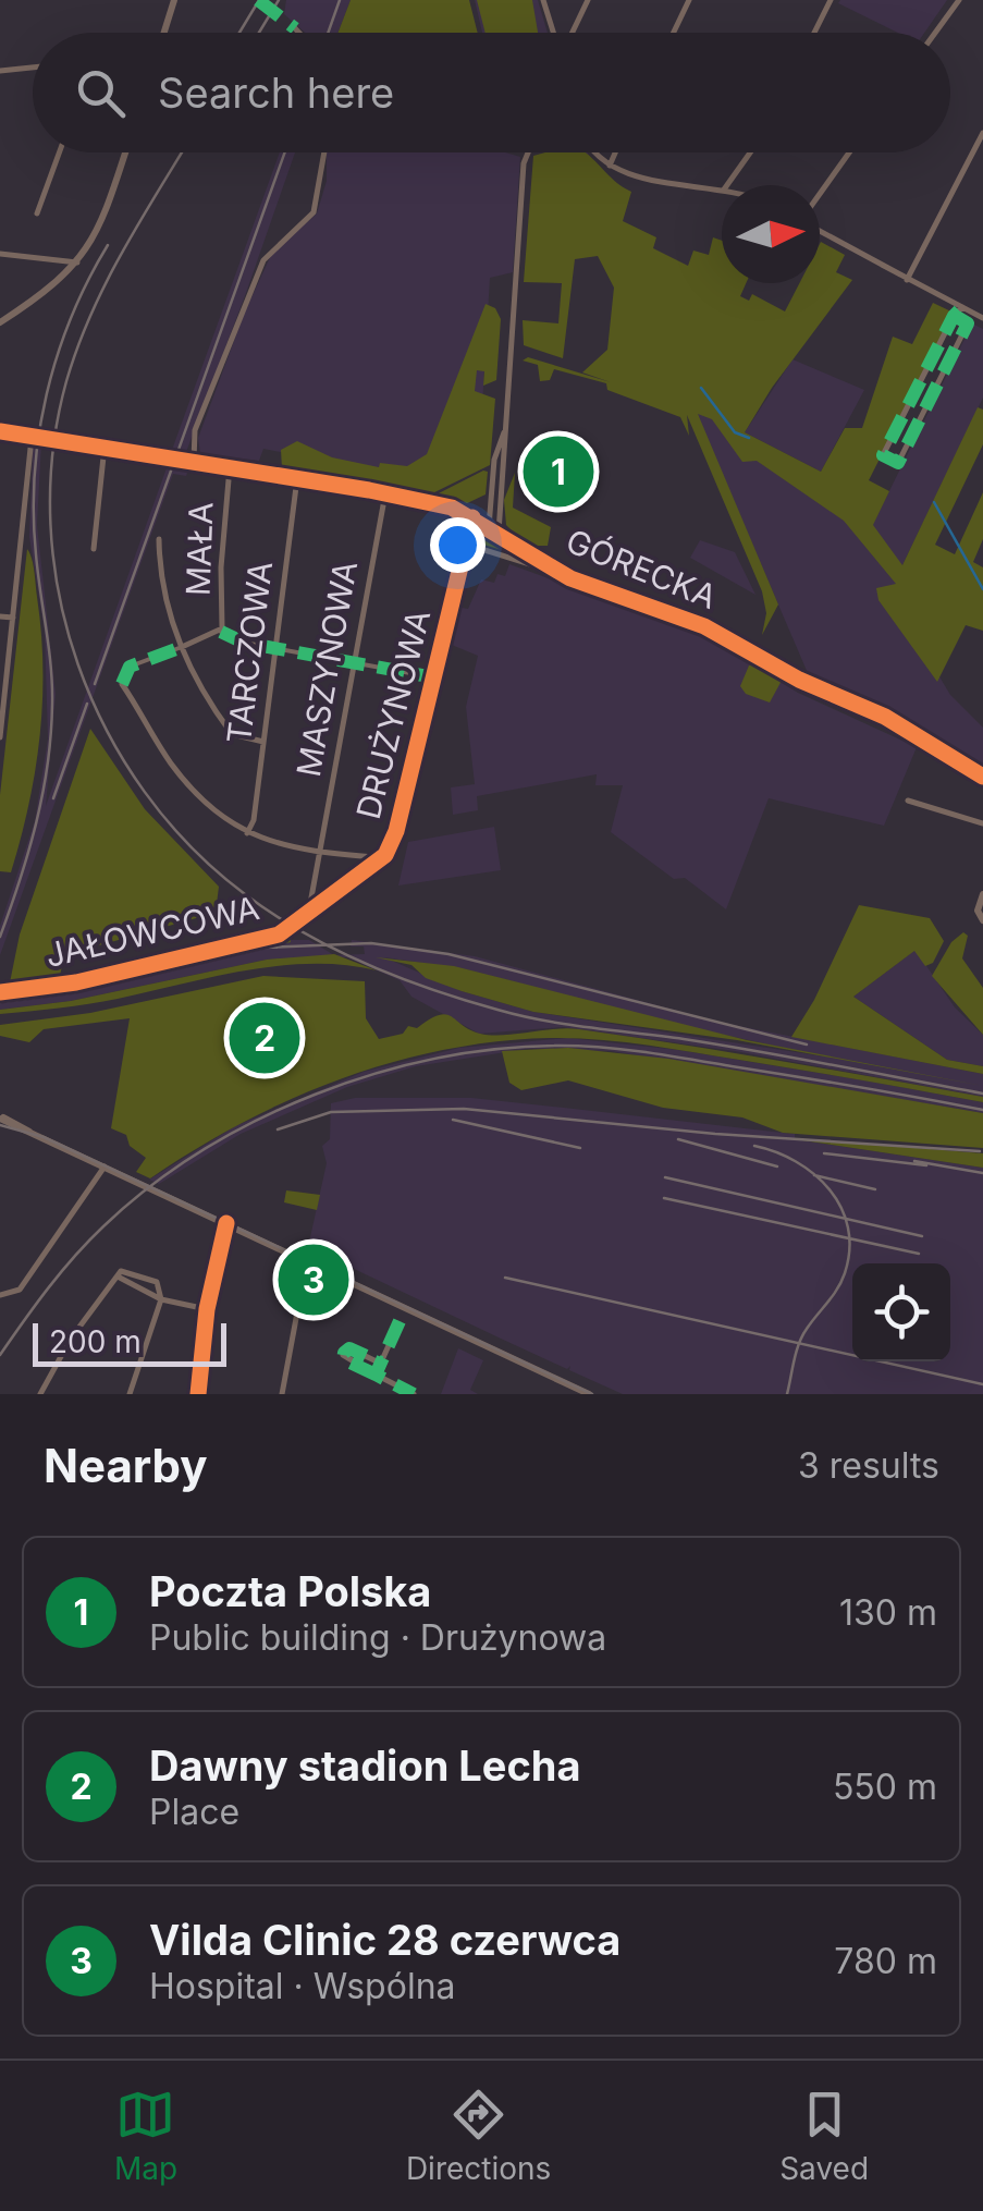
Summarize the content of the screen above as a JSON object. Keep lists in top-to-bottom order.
{
  "streets": {
    "street": [
      "MAŁA",
      "GÓRECKA",
      "TARCZOWA",
      "MASZYNOWA",
      "DRUŻYNOWA",
      "JAŁOWCOWA"
    ]
  },
  "crossings": [
    ["MAŁA", "GÓRECKA"],
    ["GÓRECKA", "TARCZOWA"],
    ["GÓRECKA", "MASZYNOWA"],
    ["GÓRECKA", "DRUŻYNOWA"],
    ["MASZYNOWA", "JAŁOWCOWA"]
  ],
  "scale_bar": "200 m",
  "north": "right",
  "page": {
    "search": "Search here",
    "pins": ["1", "2", "3"],
    "scale": "200 m",
    "heading": ["Nearby", "3 results"],
    "list": [
      {
        "mark": "1",
        "name": "Poczta Polska",
        "note": "Public building · Drużynowa",
        "value": "130 m"
      },
      {
        "mark": "2",
        "name": "Dawny stadion Lecha",
        "note": "Place",
        "value": "550 m"
      },
      {
        "mark": "3",
        "name": "Vilda Clinic 28 czerwca",
        "note": "Hospital · Wspólna",
        "value": "780 m"
      }
    ],
    "nav": ["Map", "Directions", "Saved"]
  }
}
